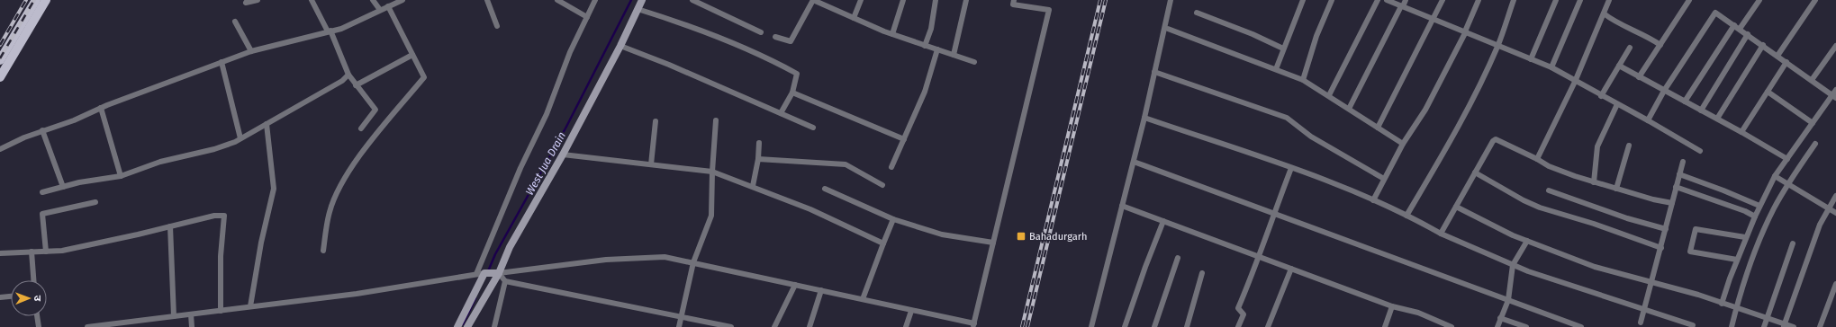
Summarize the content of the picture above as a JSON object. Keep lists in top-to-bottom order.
{
  "water": ["West Jua Drain"],
  "places": {
    "transit": ["Bahadurgarh"]
  },
  "north": "right"
}
